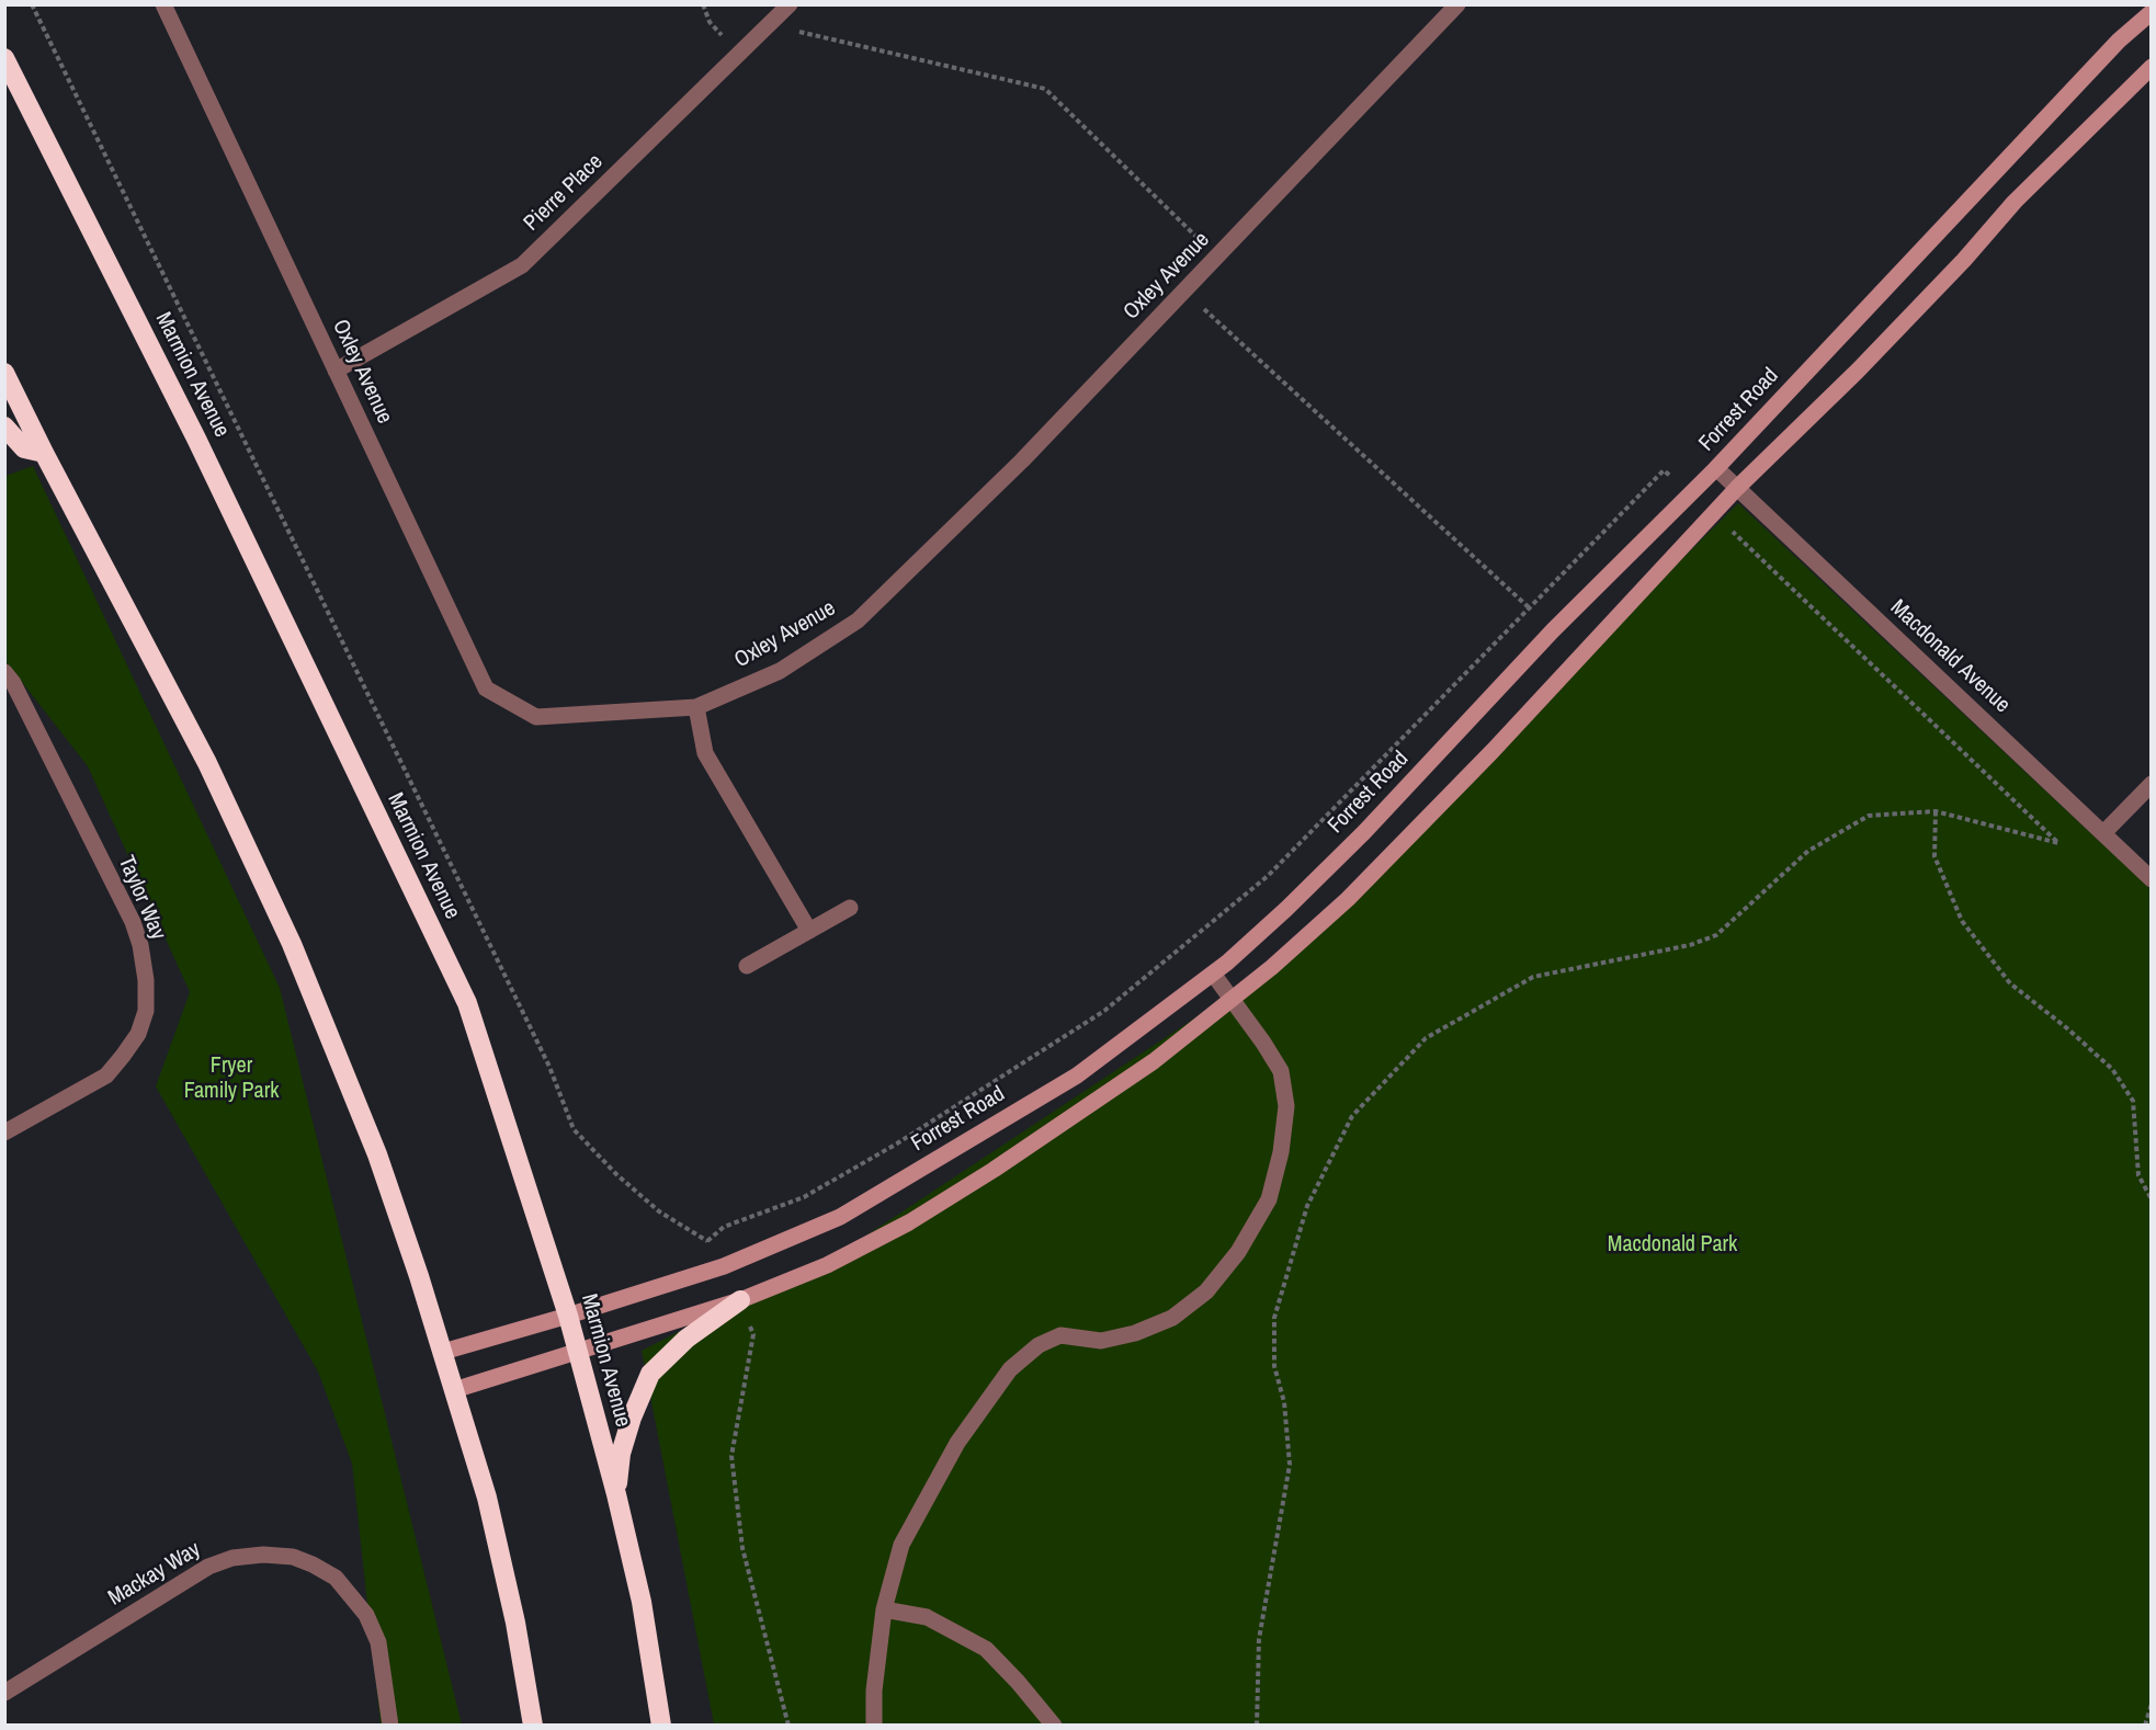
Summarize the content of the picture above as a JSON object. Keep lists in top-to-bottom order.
{
  "streets": {
    "highway": ["Marmion Avenue"],
    "street": [
      "Pierre Place",
      "Oxley Avenue",
      "Forrest Road",
      "Macdonald Avenue",
      "Taylor Way",
      "Mackay Way"
    ]
  },
  "crossings": [
    ["Pierre Place", "Oxley Avenue"],
    ["Marmion Avenue", "Forrest Road"],
    ["Forrest Road", "Macdonald Avenue"]
  ],
  "parks": ["Fryer Family Park", "Macdonald Park"]
}
